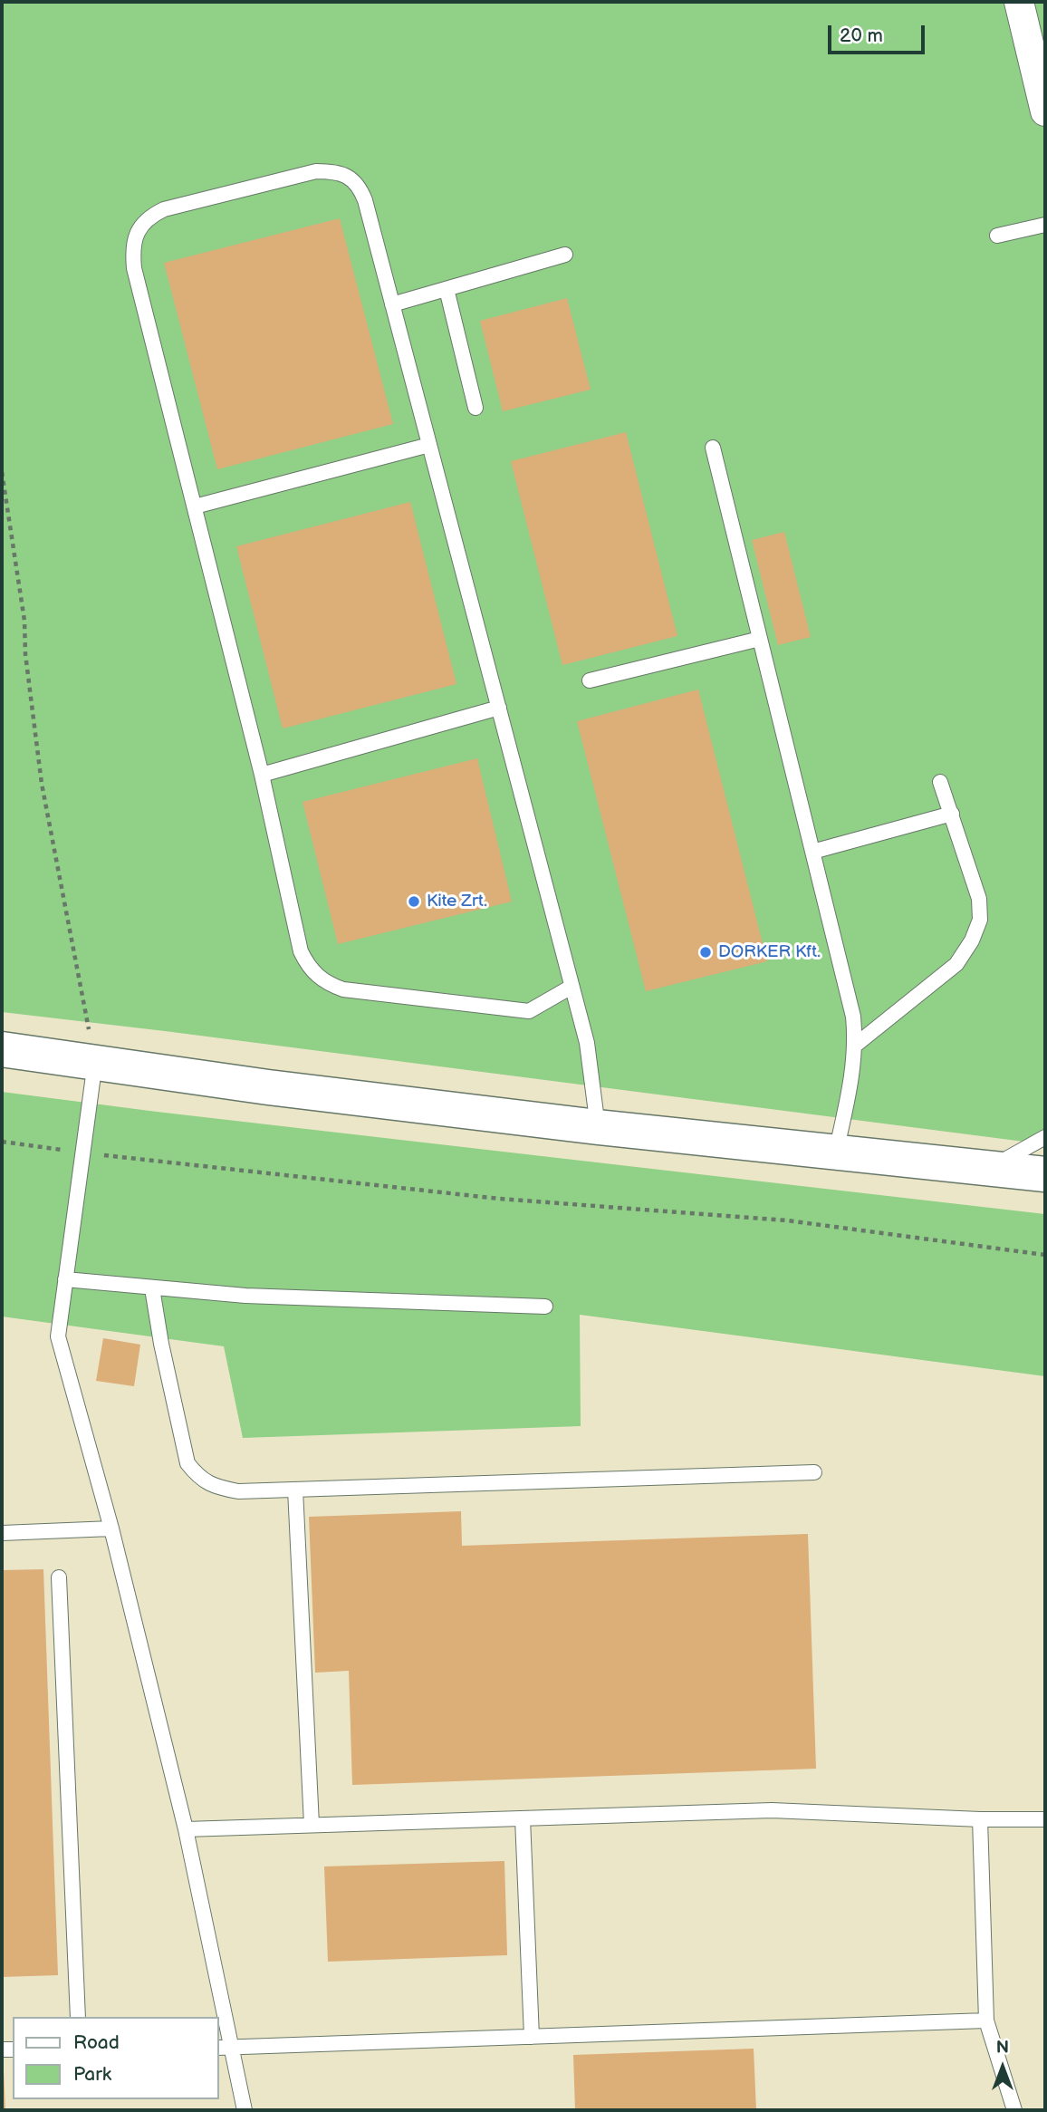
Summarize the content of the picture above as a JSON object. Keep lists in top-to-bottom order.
{
  "places": ["Kite Zrt.", "DORKER Kft."],
  "legend": ["Road", "Park"],
  "scale_bar": "20 m",
  "north": "top"
}
